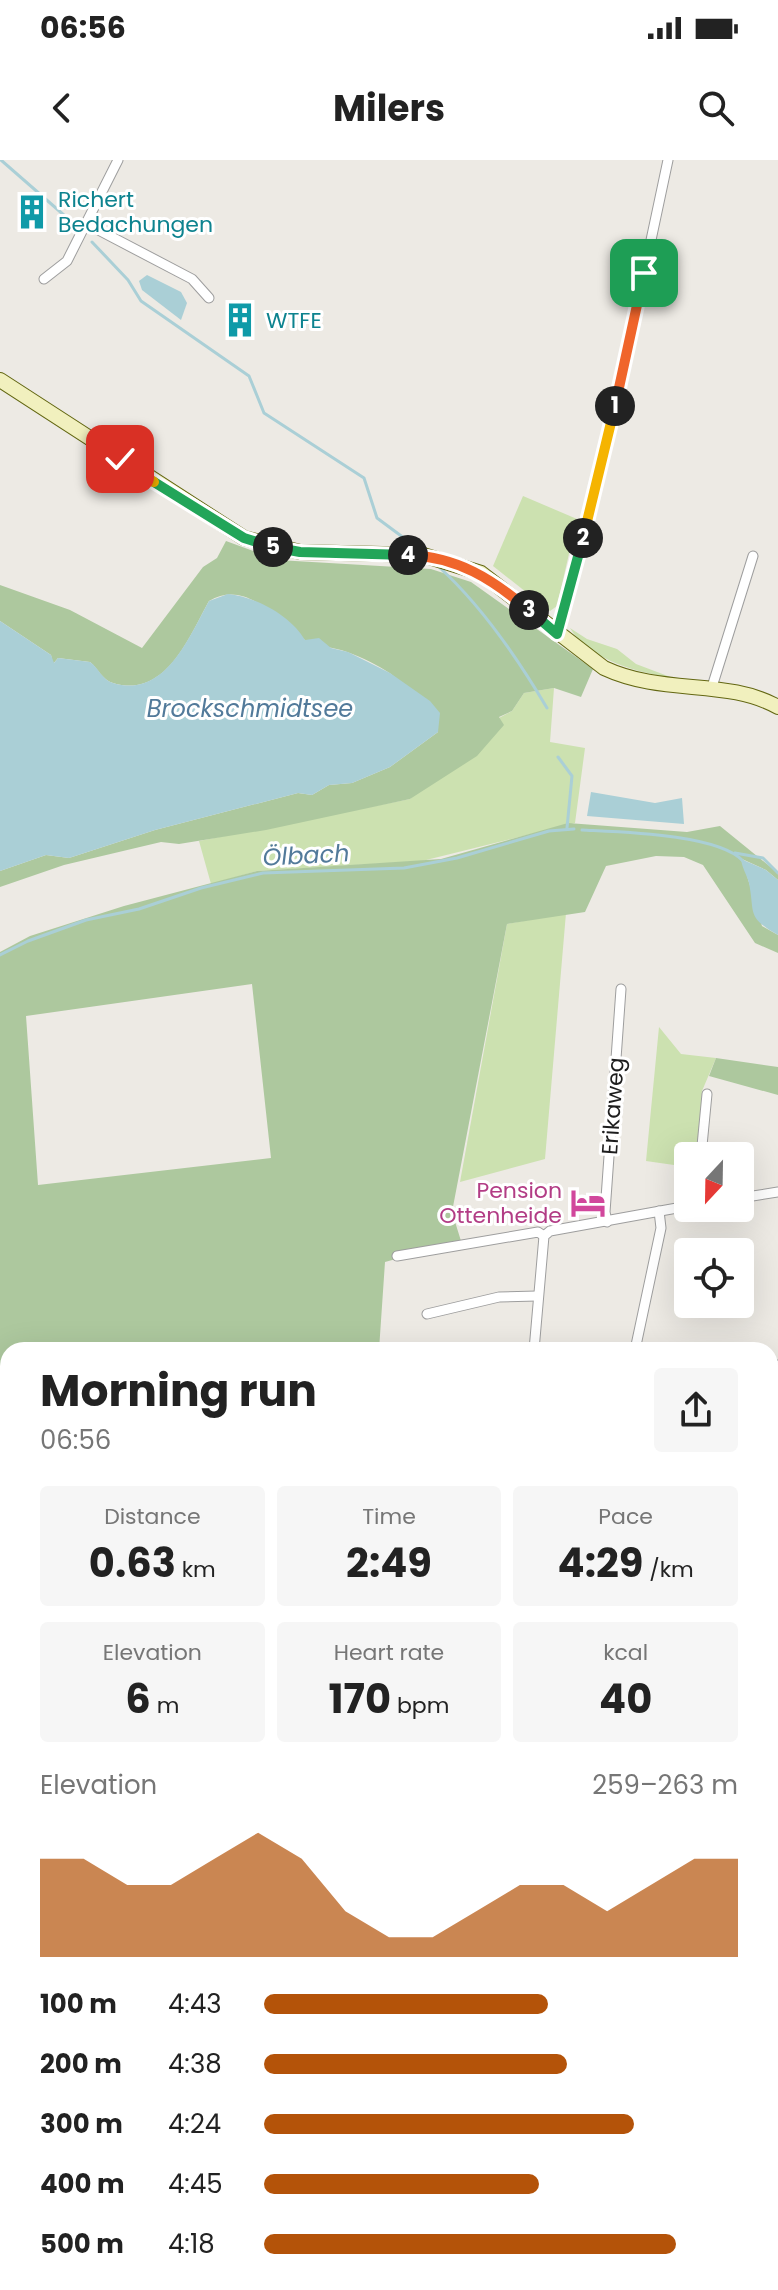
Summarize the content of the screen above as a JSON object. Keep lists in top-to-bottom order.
{
  "streets": {
    "street": ["Erikaweg"]
  },
  "water": ["Brockschmidtsee", "Ölbach"],
  "places": {
    "building": ["Richert Bedachungen", "WTFE"],
    "hotel": ["Pension Ottenheide"]
  },
  "north": "bottom",
  "page": {
    "status": "06:56",
    "header": "Milers",
    "pins": [
      "1",
      "2",
      "5",
      "4",
      "3"
    ],
    "heading": ["Morning run", "06:56"],
    "stats": [
      ["Distance", "0.63 km"],
      ["Time", "2:49"],
      ["Pace", "4:29 /km"],
      ["Elevation", "6 m"],
      ["Heart rate", "170 bpm"],
      ["kcal", "40"]
    ],
    "chart": ["Elevation", "259–263 m"],
    "list": [
      {
        "name": "100 m",
        "note": "4:43"
      },
      {
        "name": "200 m",
        "note": "4:38"
      },
      {
        "name": "300 m",
        "note": "4:24"
      },
      {
        "name": "400 m",
        "note": "4:45"
      },
      {
        "name": "500 m",
        "note": "4:18"
      }
    ]
  }
}
